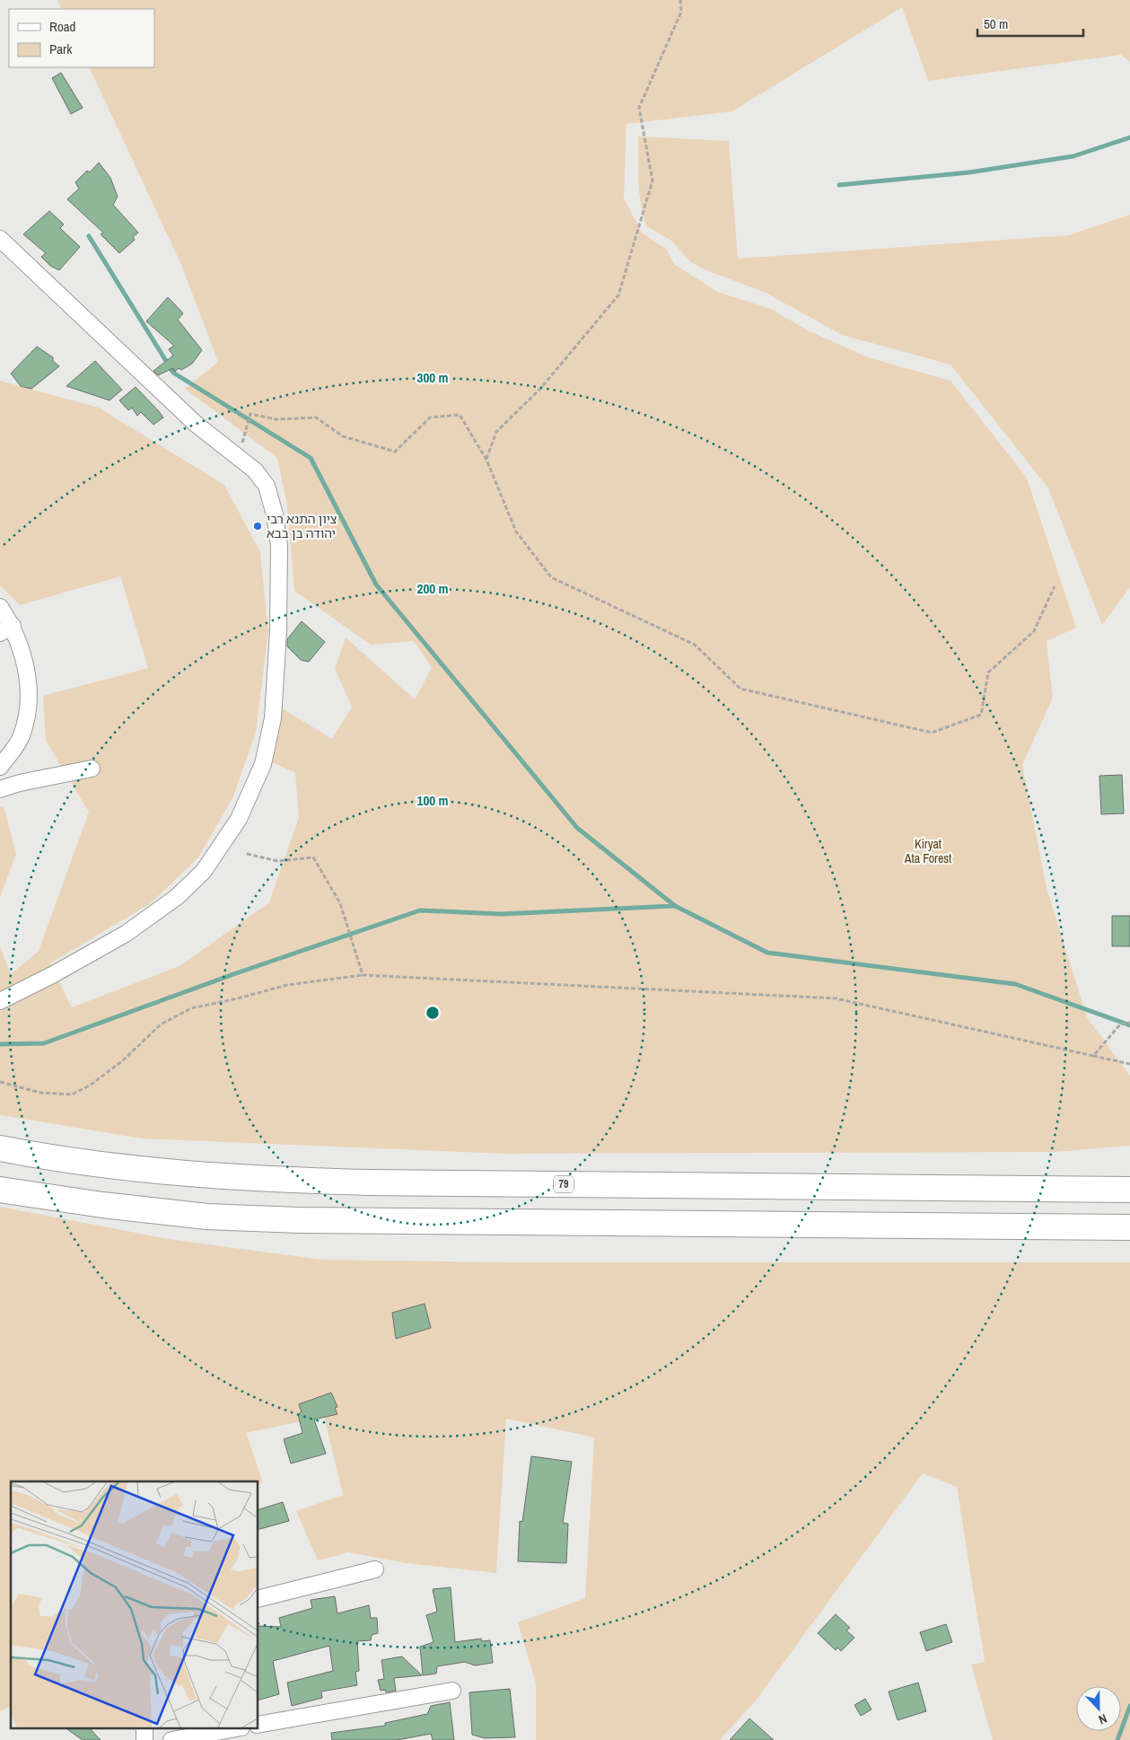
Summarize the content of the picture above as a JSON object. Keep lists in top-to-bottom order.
{
  "streets": {
    "highway": ["79"]
  },
  "parks": ["Kiryat Ata Forest"],
  "places": ["ציון התנא רבי יהודה בן בבא"],
  "legend": ["Road", "Park"],
  "scale_bar": "50 m",
  "north": "bottom",
  "rings": ["300 m", "200 m", "100 m"]
}
